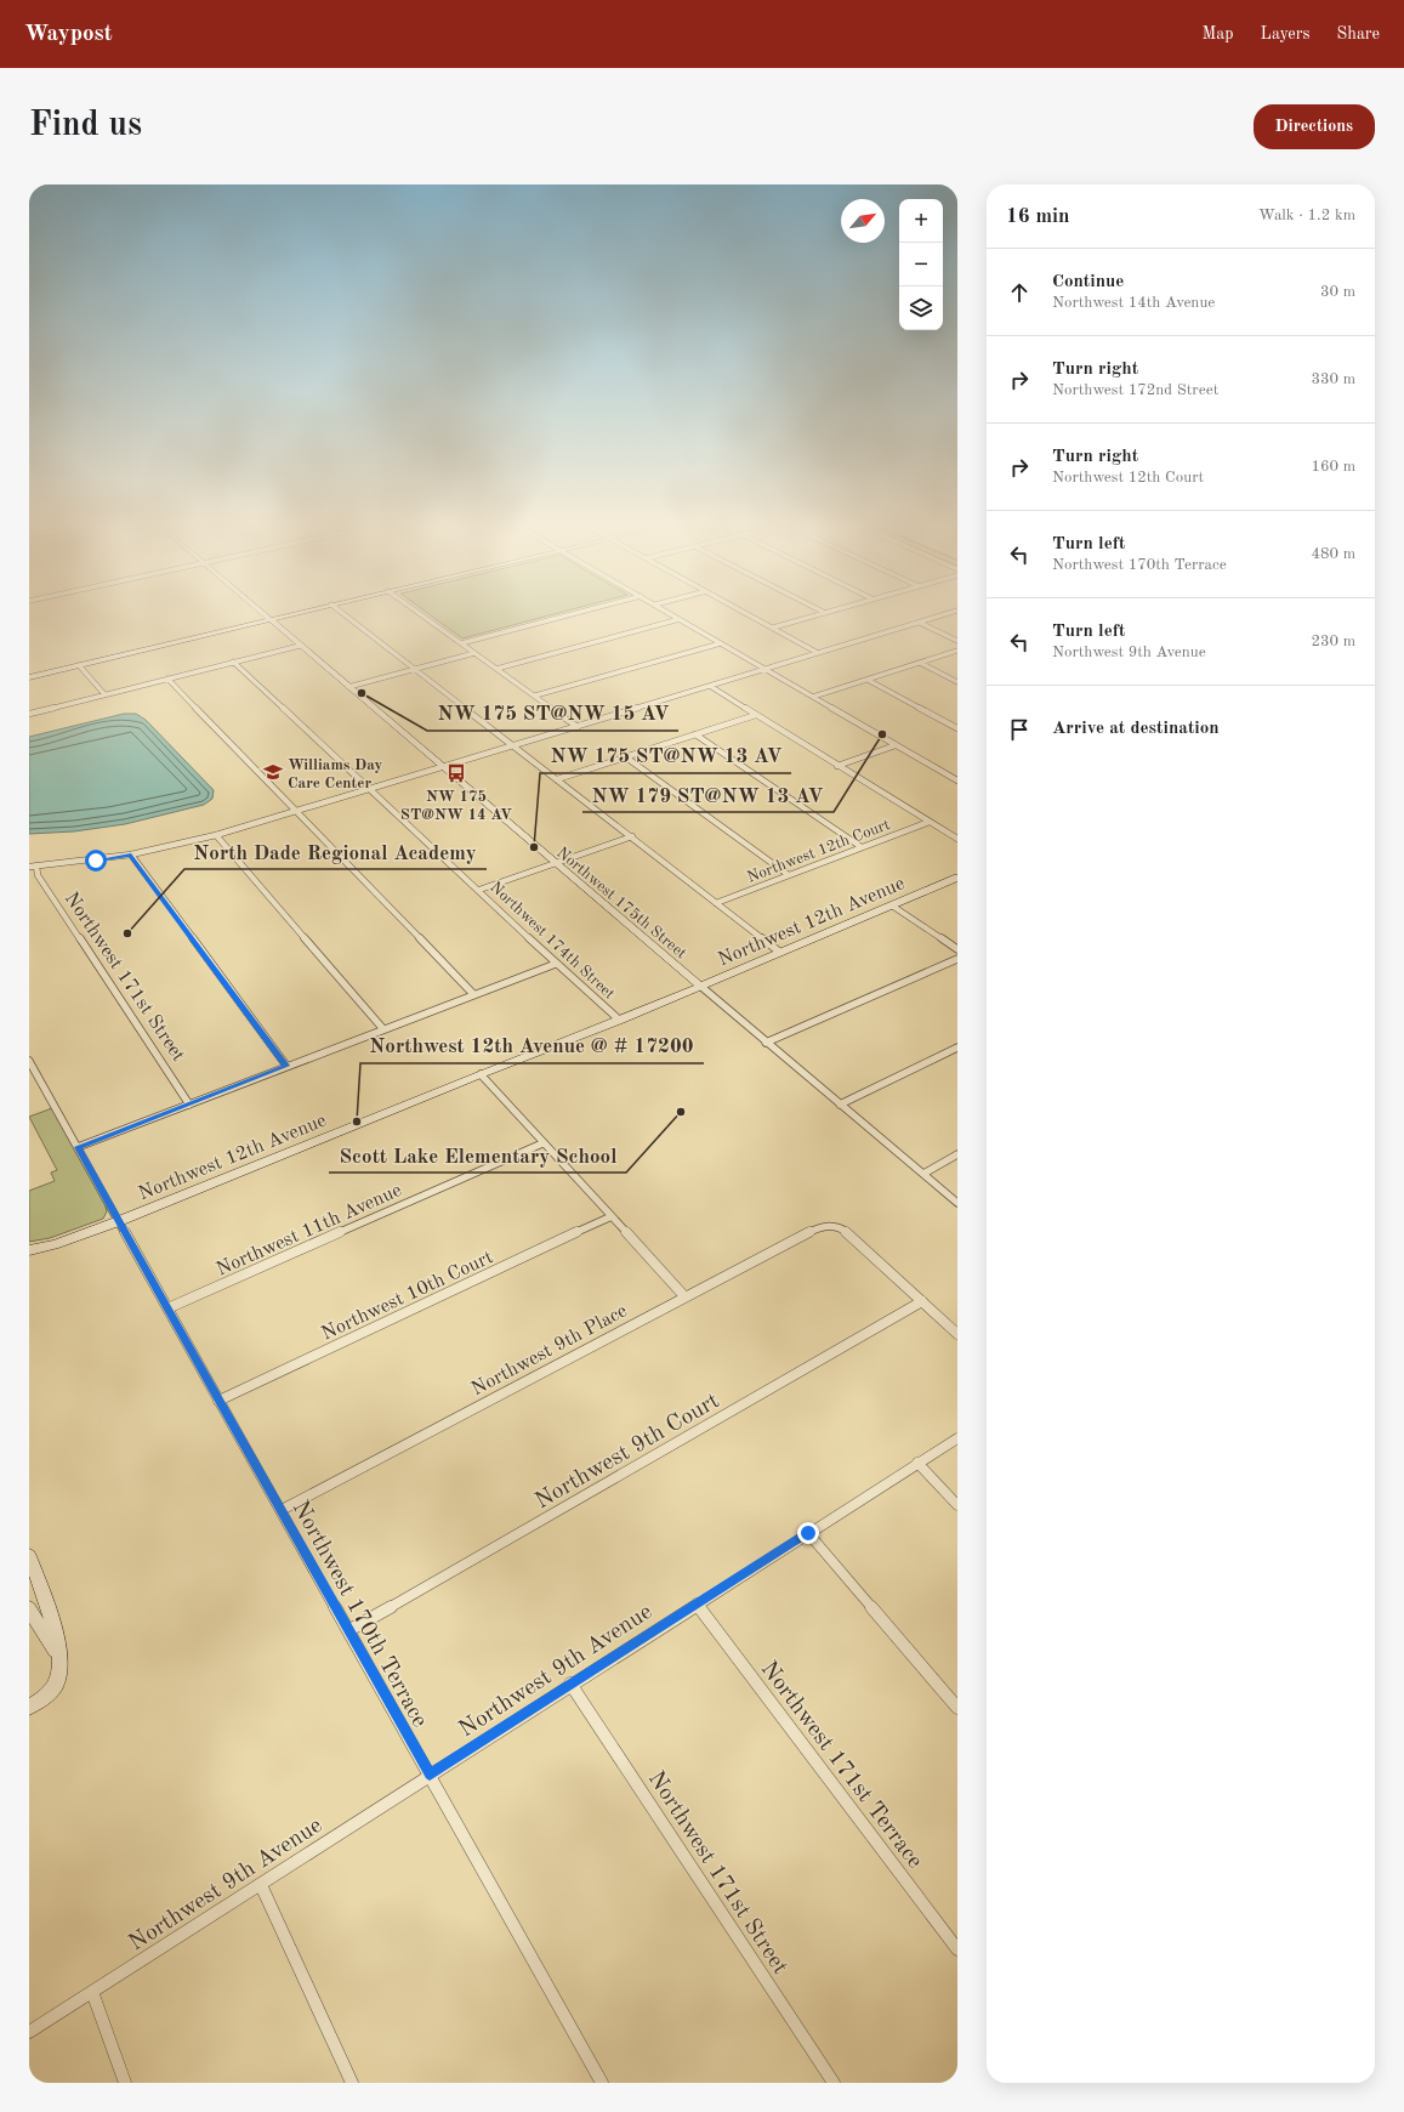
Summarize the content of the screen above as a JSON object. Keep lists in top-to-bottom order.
{
  "streets": {
    "street": [
      "Northwest 12th Court",
      "Northwest 175th Street",
      "Northwest 12th Avenue",
      "Northwest 174th Street",
      "Northwest 171st Street",
      "Northwest 11th Avenue",
      "Northwest 10th Court",
      "Northwest 9th Place",
      "Northwest 9th Court",
      "Northwest 170th Terrace",
      "Northwest 9th Avenue",
      "Northwest 171st Terrace"
    ]
  },
  "crossings": [
    ["Northwest 175th Street", "Northwest 12th Avenue"],
    ["Northwest 12th Avenue", "Northwest 174th Street"],
    ["Northwest 12th Avenue", "Northwest 170th Terrace"],
    ["Northwest 171st Street", "Northwest 9th Avenue"],
    ["Northwest 11th Avenue", "Northwest 170th Terrace"],
    ["Northwest 10th Court", "Northwest 170th Terrace"],
    ["Northwest 9th Place", "Northwest 9th Court"],
    ["Northwest 9th Place", "Northwest 170th Terrace"],
    ["Northwest 9th Court", "Northwest 170th Terrace"],
    ["Northwest 170th Terrace", "Northwest 9th Avenue"],
    ["Northwest 9th Avenue", "Northwest 171st Terrace"]
  ],
  "places": {
    "other": [
      "NW 175 ST@NW 15 AV",
      "NW 179 ST@NW 13 AV",
      "NW 175 ST@NW 13 AV",
      "North Dade Regional Academy",
      "Scott Lake Elementary School",
      "Northwest 12th Avenue @ # 17200"
    ],
    "school or university": ["Williams Day Care Center"],
    "bus stop": ["NW 175 ST@NW 14 AV"]
  },
  "north": "top right",
  "page": {
    "header": "Waypost",
    "nav": ["Map", "Layers", "Share"],
    "buttons": "Directions",
    "title": "Find us",
    "heading": ["16 min", "Walk · 1.2 km"],
    "map_buttons": ["+", "−"],
    "list": [
      ["Continue", "Northwest 14th Avenue", "30 m"],
      ["Turn right", "Northwest 172nd Street", "330 m"],
      ["Turn right", "Northwest 12th Court", "160 m"],
      ["Turn left", "Northwest 170th Terrace", "480 m"],
      ["Turn left", "Northwest 9th Avenue", "230 m"],
      "Arrive at destination"
    ]
  }
}
